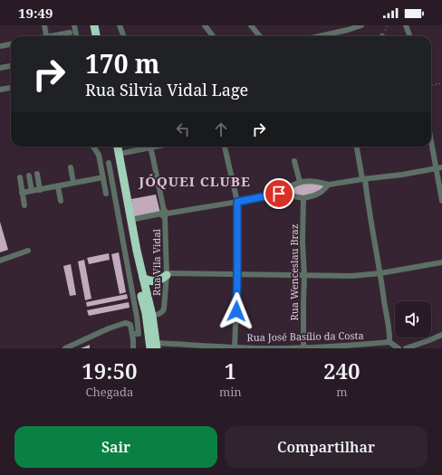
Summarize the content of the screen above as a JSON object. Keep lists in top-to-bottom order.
{
  "streets": {
    "street": ["Rua Vila Vidal", "Rua Wenceslau Braz", "Rua José Basílio da Costa"]
  },
  "crossings": [
    ["Rua Wenceslau Braz", "Rua José Basílio da Costa"]
  ],
  "districts": ["JÓQUEI CLUBE"],
  "page": {
    "status": "19:49",
    "turn": ["170 m", "Rua Silvia Vidal Lage"],
    "eta": [
      "19:50",
      "Chegada",
      "1",
      "min",
      "240",
      "m"
    ],
    "buttons": ["Sair", "Compartilhar"]
  }
}
